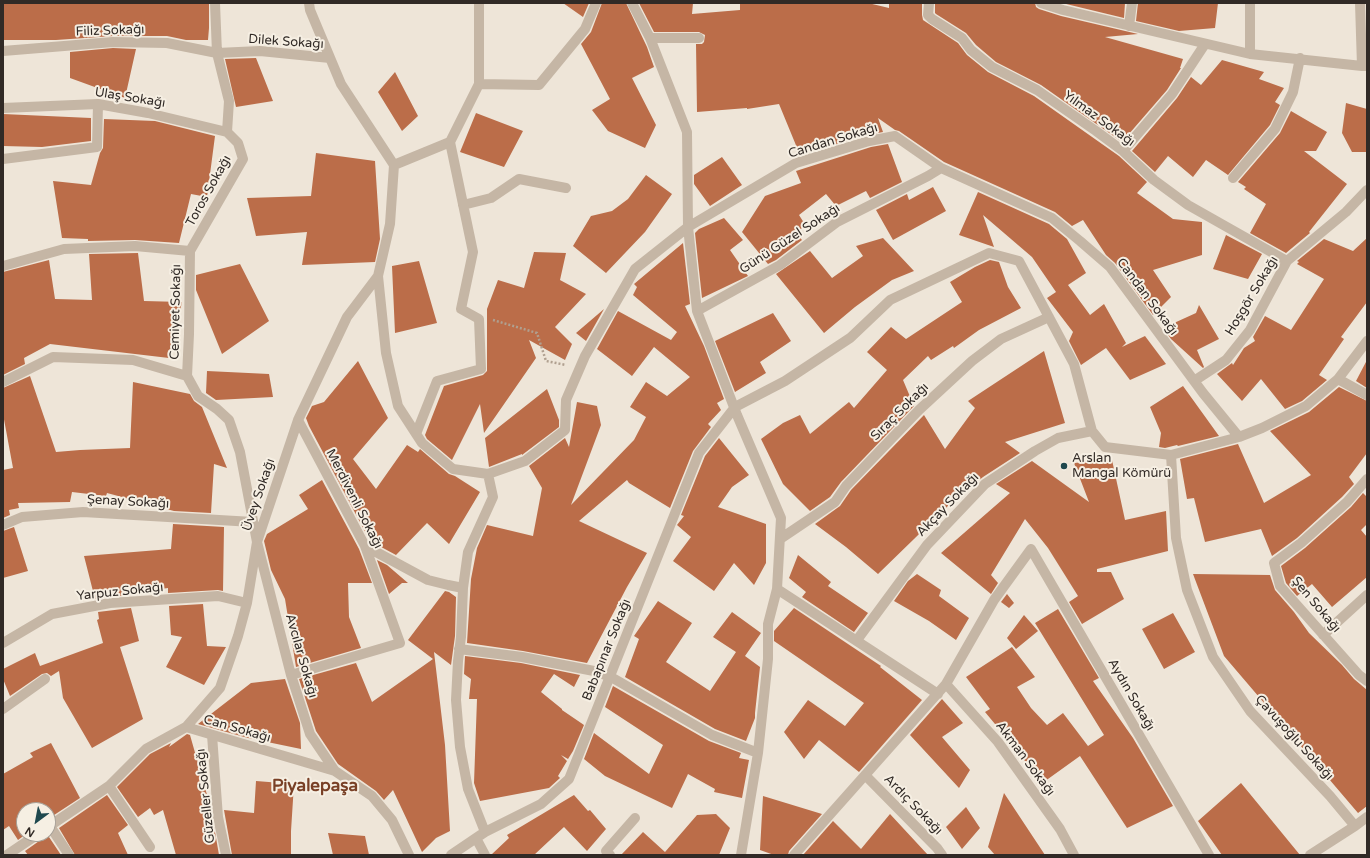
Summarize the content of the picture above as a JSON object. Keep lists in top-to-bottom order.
{
  "streets": {
    "street": [
      "Filiz Sokağı",
      "Dilek Sokağı",
      "Ulaş Sokağı",
      "Yılmaz Sokağı",
      "Candan Sokağı",
      "Toros Sokağı",
      "Günü Güzel Sokağı",
      "Hoşgör Sokağı",
      "Cemiyet Sokağı",
      "Sıraç Sokağı",
      "Üvey Sokağı",
      "Merdivenli Sokağı",
      "Şenay Sokağı",
      "Akçay Sokağı",
      "Yarpuz Sokağı",
      "Şen Sokağı",
      "Babapınar Sokağı",
      "Avcılar Sokağı",
      "Aydın Sokağı",
      "Can Sokağı",
      "Çavuşoğlu Sokağı",
      "Akman Sokağı",
      "Güzeller Sokağı",
      "Ardıç Sokağı"
    ]
  },
  "crossings": [
    ["Filiz Sokağı", "Dilek Sokağı"],
    ["Ulaş Sokağı", "Toros Sokağı"],
    ["Yılmaz Sokağı", "Hoşgör Sokağı"],
    ["Candan Sokağı", "Günü Güzel Sokağı"],
    ["Candan Sokağı", "Hoşgör Sokağı"],
    ["Toros Sokağı", "Cemiyet Sokağı"],
    ["Cemiyet Sokağı", "Üvey Sokağı"],
    ["Cemiyet Sokağı", "Şenay Sokağı"],
    ["Cemiyet Sokağı", "Avcılar Sokağı"],
    ["Üvey Sokağı", "Merdivenli Sokağı"],
    ["Üvey Sokağı", "Yarpuz Sokağı"],
    ["Üvey Sokağı", "Avcılar Sokağı"],
    ["Üvey Sokağı", "Can Sokağı"],
    ["Merdivenli Sokağı", "Avcılar Sokağı"],
    ["Avcılar Sokağı", "Can Sokağı"],
    ["Aydın Sokağı", "Akman Sokağı"],
    ["Can Sokağı", "Güzeller Sokağı"]
  ],
  "districts": ["Piyalepaşa"],
  "places": ["Arslan Mangal Kömürü"],
  "north": "bottom left"
}
